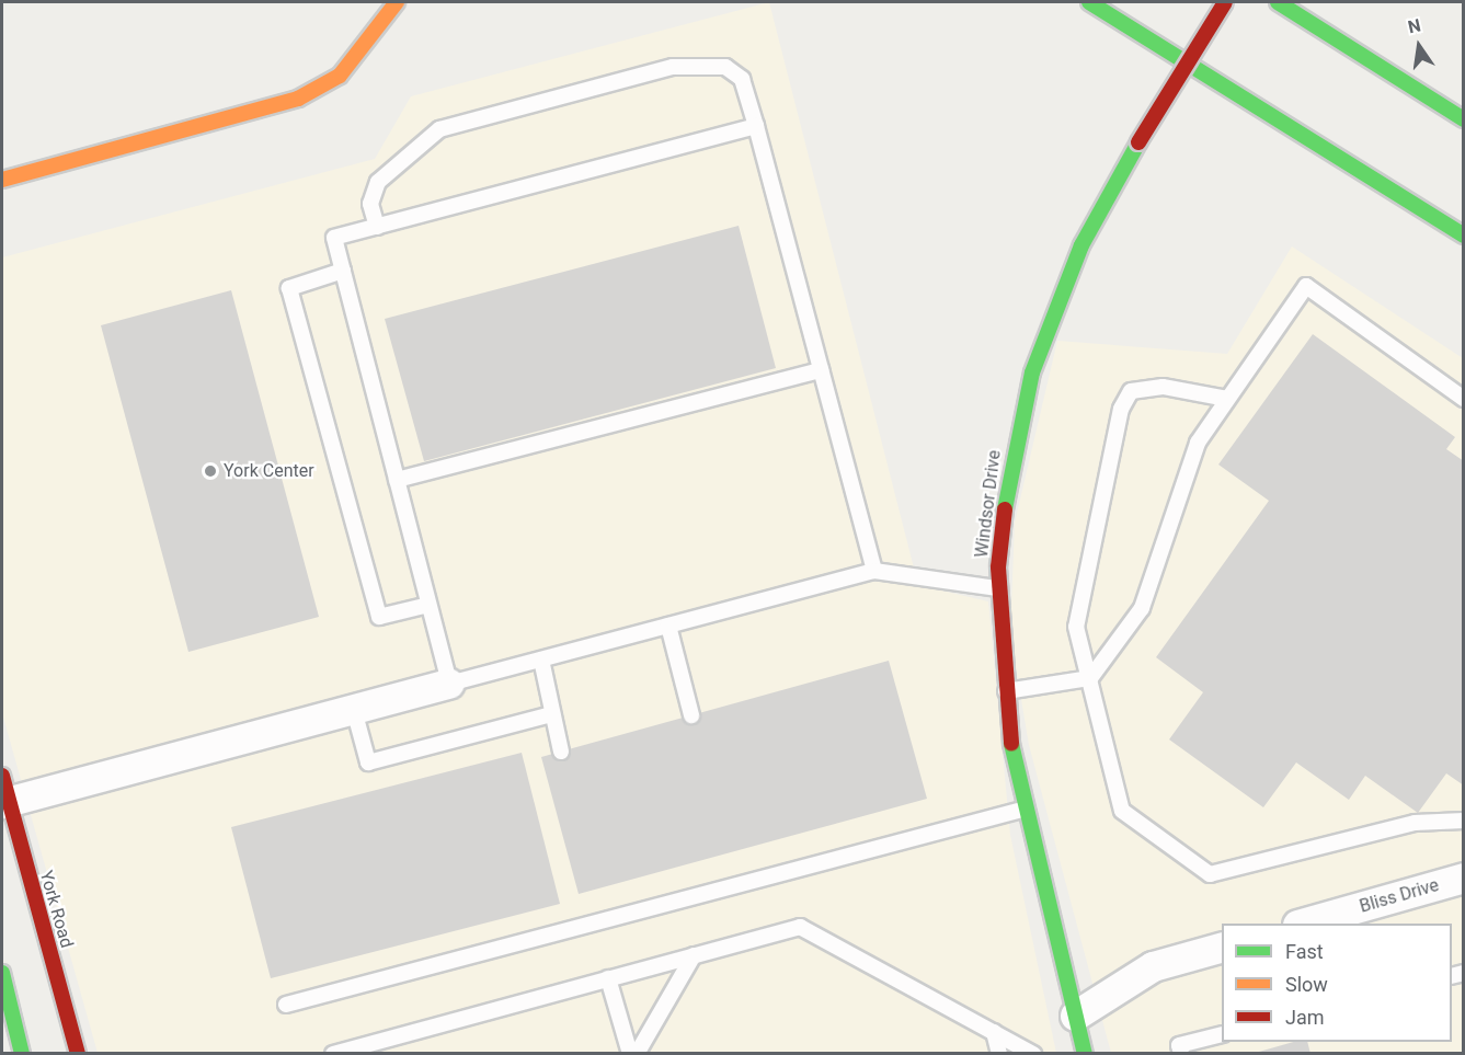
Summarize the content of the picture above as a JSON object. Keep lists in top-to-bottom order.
{
  "streets": {
    "main road": ["Windsor Drive", "York Road"],
    "street": ["Bliss Drive"]
  },
  "places": ["York Center"],
  "legend": ["Fast", "Slow", "Jam"],
  "north": "top"
}
